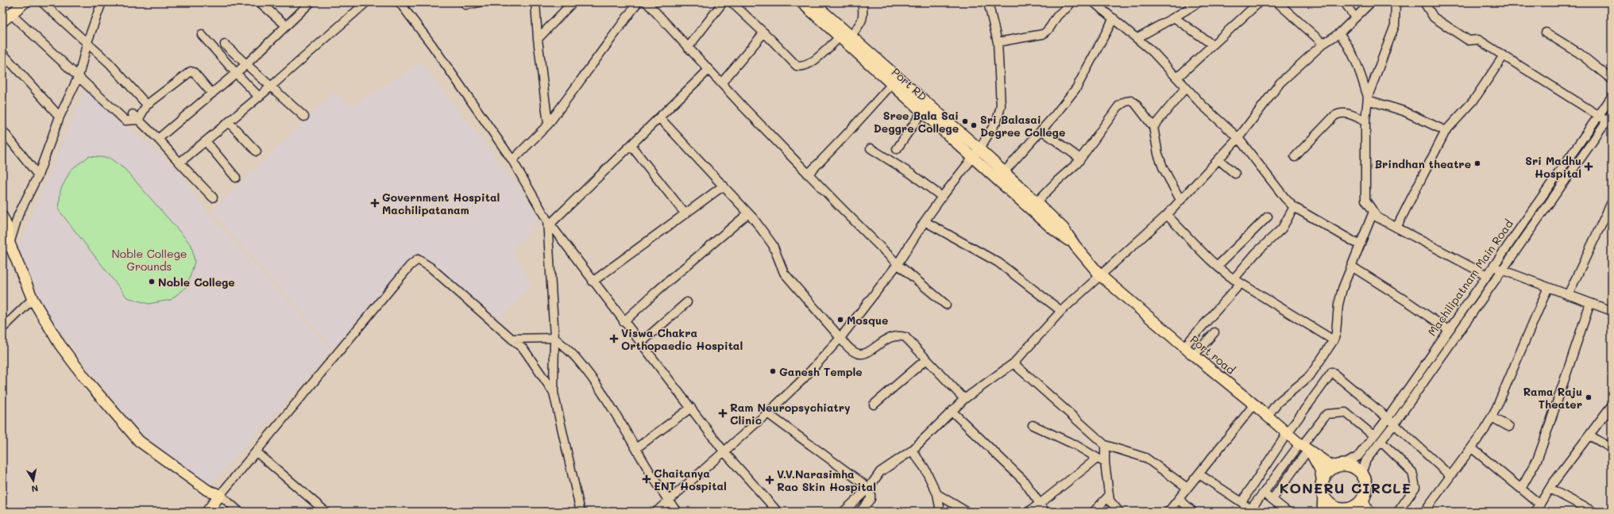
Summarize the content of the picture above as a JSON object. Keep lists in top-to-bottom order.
{
  "streets": {
    "main road": ["Port RD", "Port road"],
    "street": ["Machilipatnam Main Road"]
  },
  "crossings": [
    ["Port RD", "Port road"],
    ["Machilipatnam Main Road", "Port road"]
  ],
  "districts": ["KONERU CIRCLE"],
  "parks": ["Noble College Grounds"],
  "places": {
    "other": [
      "Sree Bala Sai Deggre College",
      "Sri Balasai Degree College",
      "Brindhan theatre",
      "Noble College",
      "Mosque",
      "Ganesh Temple",
      "Rama Raju Theater"
    ],
    "health": [
      "Sri Madhu Hospital",
      "Government Hospital Machilipatanam",
      "Viswa Chakra Orthopaedic Hospital",
      "Ram Neuropsychiatry Clinic",
      "Chaitanya ENT Hospital",
      "V.V.Narasimha Rao Skin Hospital"
    ]
  },
  "north": "bottom"
}
